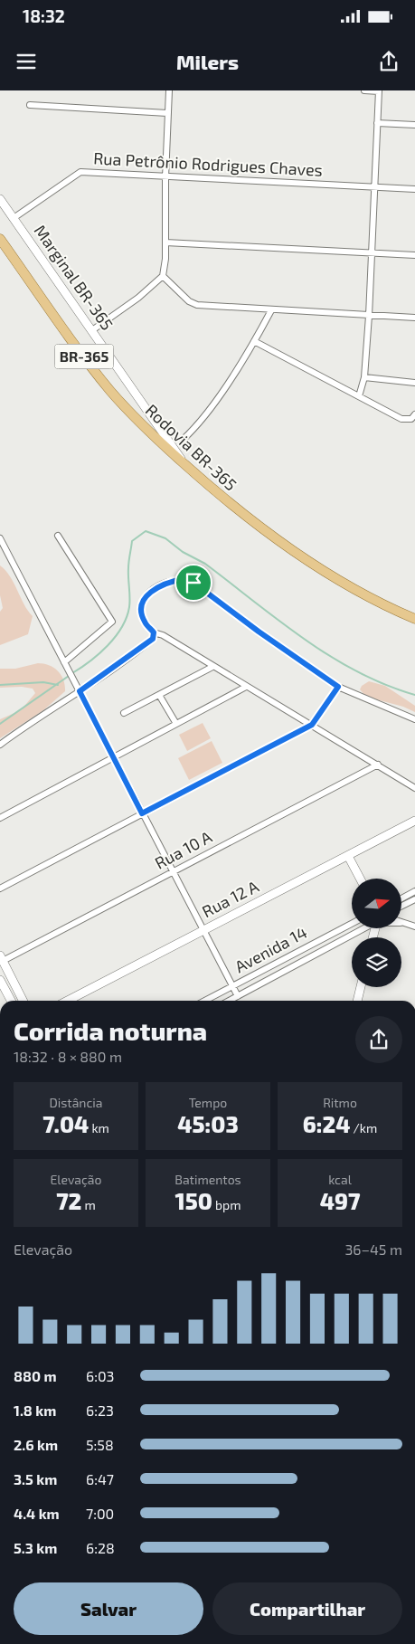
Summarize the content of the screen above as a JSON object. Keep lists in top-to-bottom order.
{
  "streets": {
    "main road": ["BR-365", "Rodovia BR-365"],
    "street": [
      "Rua Petrônio Rodrigues Chaves",
      "Marginal BR-365",
      "Rua 10 A",
      "Rua 12 A",
      "Avenida 14"
    ]
  },
  "crossings": [
    ["Rua Petrônio Rodrigues Chaves", "Marginal BR-365"],
    ["Marginal BR-365", "Rodovia BR-365"]
  ],
  "north": "right",
  "page": {
    "status": "18:32",
    "header": "Milers",
    "heading": ["Corrida noturna", "18:32 · 8 × 880 m"],
    "stats": [
      ["Distância", "7.04 km"],
      ["Tempo", "45:03"],
      ["Ritmo", "6:24 /km"],
      ["Elevação", "72 m"],
      ["Batimentos", "150 bpm"],
      ["kcal", "497"]
    ],
    "chart": ["Elevação", "36–45 m"],
    "list": [
      {
        "name": "880 m",
        "note": "6:03"
      },
      {
        "name": "1.8 km",
        "note": "6:23"
      },
      {
        "name": "2.6 km",
        "note": "5:58"
      },
      {
        "name": "3.5 km",
        "note": "6:47"
      },
      {
        "name": "4.4 km",
        "note": "7:00"
      },
      {
        "name": "5.3 km",
        "note": "6:28"
      }
    ],
    "buttons": ["Salvar", "Compartilhar"]
  }
}
